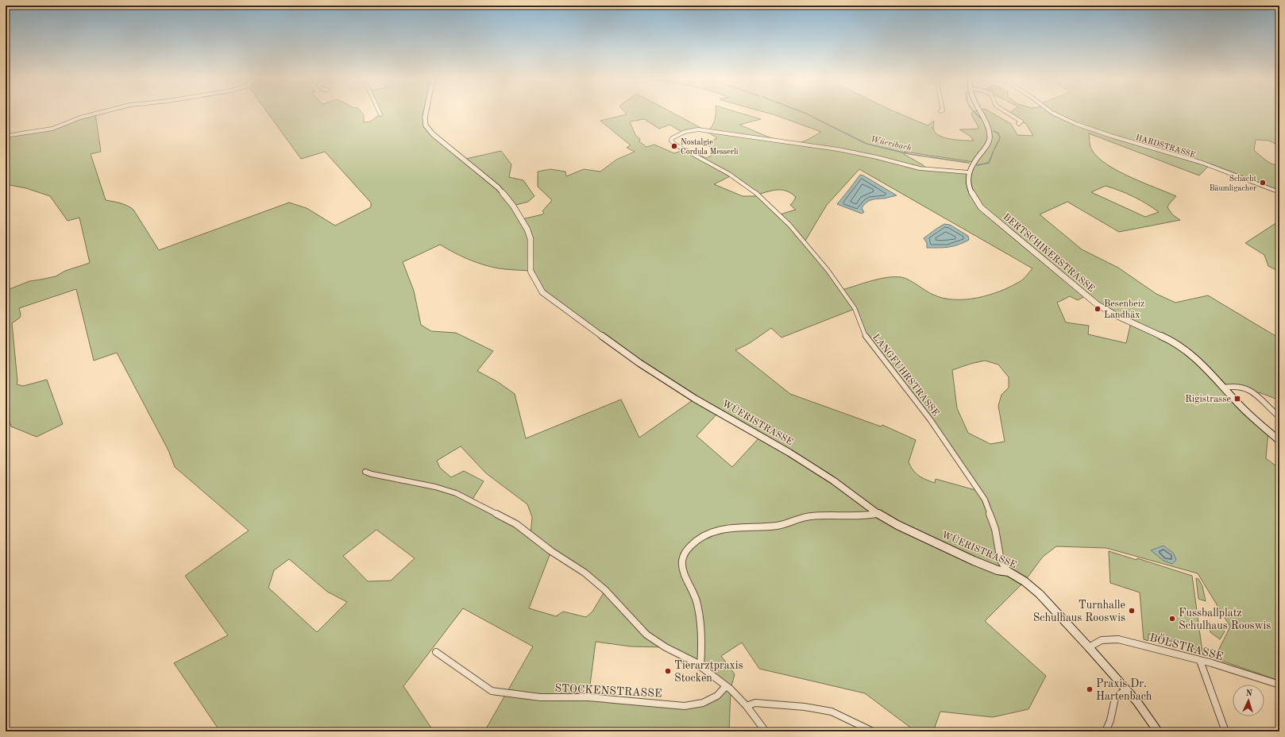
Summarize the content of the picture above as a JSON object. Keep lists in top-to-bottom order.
{
  "streets": {
    "street": [
      "HARDSTRASSE",
      "BERTSCHIKERSTRASSE",
      "LANGFUHRSTRASSE",
      "WÜERISTRASSE",
      "BÖLSTRASSE",
      "STOCKENSTRASSE"
    ]
  },
  "crossings": [
    ["BERTSCHIKERSTRASSE", "LANGFUHRSTRASSE"],
    ["LANGFUHRSTRASSE", "WÜERISTRASSE"],
    ["WÜERISTRASSE", "BÖLSTRASSE"]
  ],
  "water": ["Wüeribach"],
  "places": {
    "other": [
      "Nostalgie Cordula Messerli",
      "Schacht Bäumligacher",
      "Besenbeiz Landhäx",
      "Turnhalle Schulhaus Rooswis",
      "Fussballplatz Schulhaus Rooswis",
      "Tierarztpraxis Stocken",
      "Praxis Dr. Hartenbach"
    ],
    "transit": ["Rigistrasse"]
  },
  "north": "top"
}
